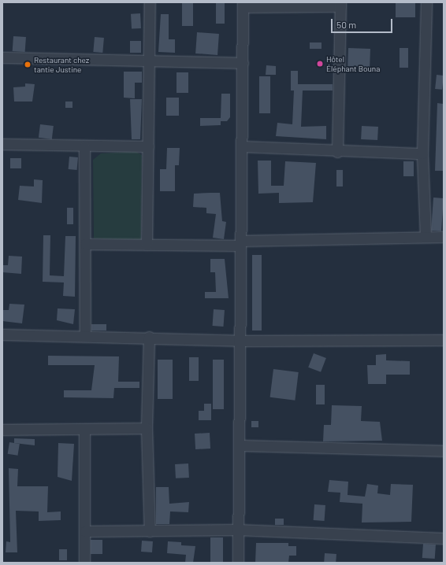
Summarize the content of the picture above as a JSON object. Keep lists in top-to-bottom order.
{
  "places": ["Hôtel Éléphant Bouna", "Restaurant chez tantie Justine"],
  "scale_bar": "50 m"
}
